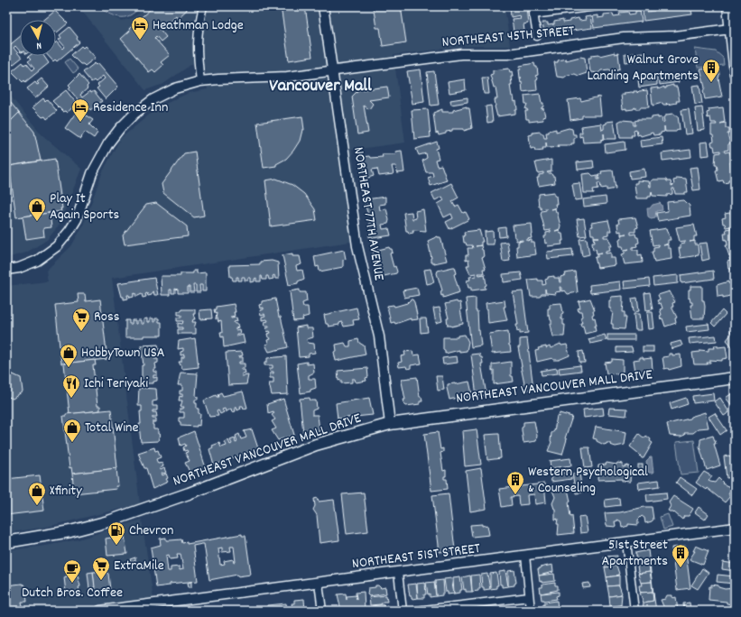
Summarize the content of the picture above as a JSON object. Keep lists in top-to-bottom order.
{
  "streets": {
    "main road": ["NORTHEAST VANCOUVER MALL DRIVE"],
    "street": ["NORTHEAST 45TH STREET", "NORTHEAST 77TH AVENUE", "NORTHEAST 51ST STREET"]
  },
  "crossings": [
    ["NORTHEAST 45TH STREET", "NORTHEAST 77TH AVENUE"],
    ["NORTHEAST 77TH AVENUE", "NORTHEAST VANCOUVER MALL DRIVE"]
  ],
  "districts": ["Vancouver Mall"],
  "places": {
    "hotel": ["Heathman Lodge", "Residence Inn"],
    "building": ["Walnut Grove Landing Apartments", "Western Psychological & Counseling", "51st Street Apartments"],
    "shop": [
      "Play It Again Sports",
      "HobbyTown USA",
      "Total Wine",
      "Xfinity"
    ],
    "supermarket": ["Ross", "ExtraMile"],
    "restaurant": ["Ichi Teriyaki"],
    "fuel station": ["Chevron"],
    "cafe": ["Dutch Bros. Coffee"]
  },
  "north": "bottom"
}
